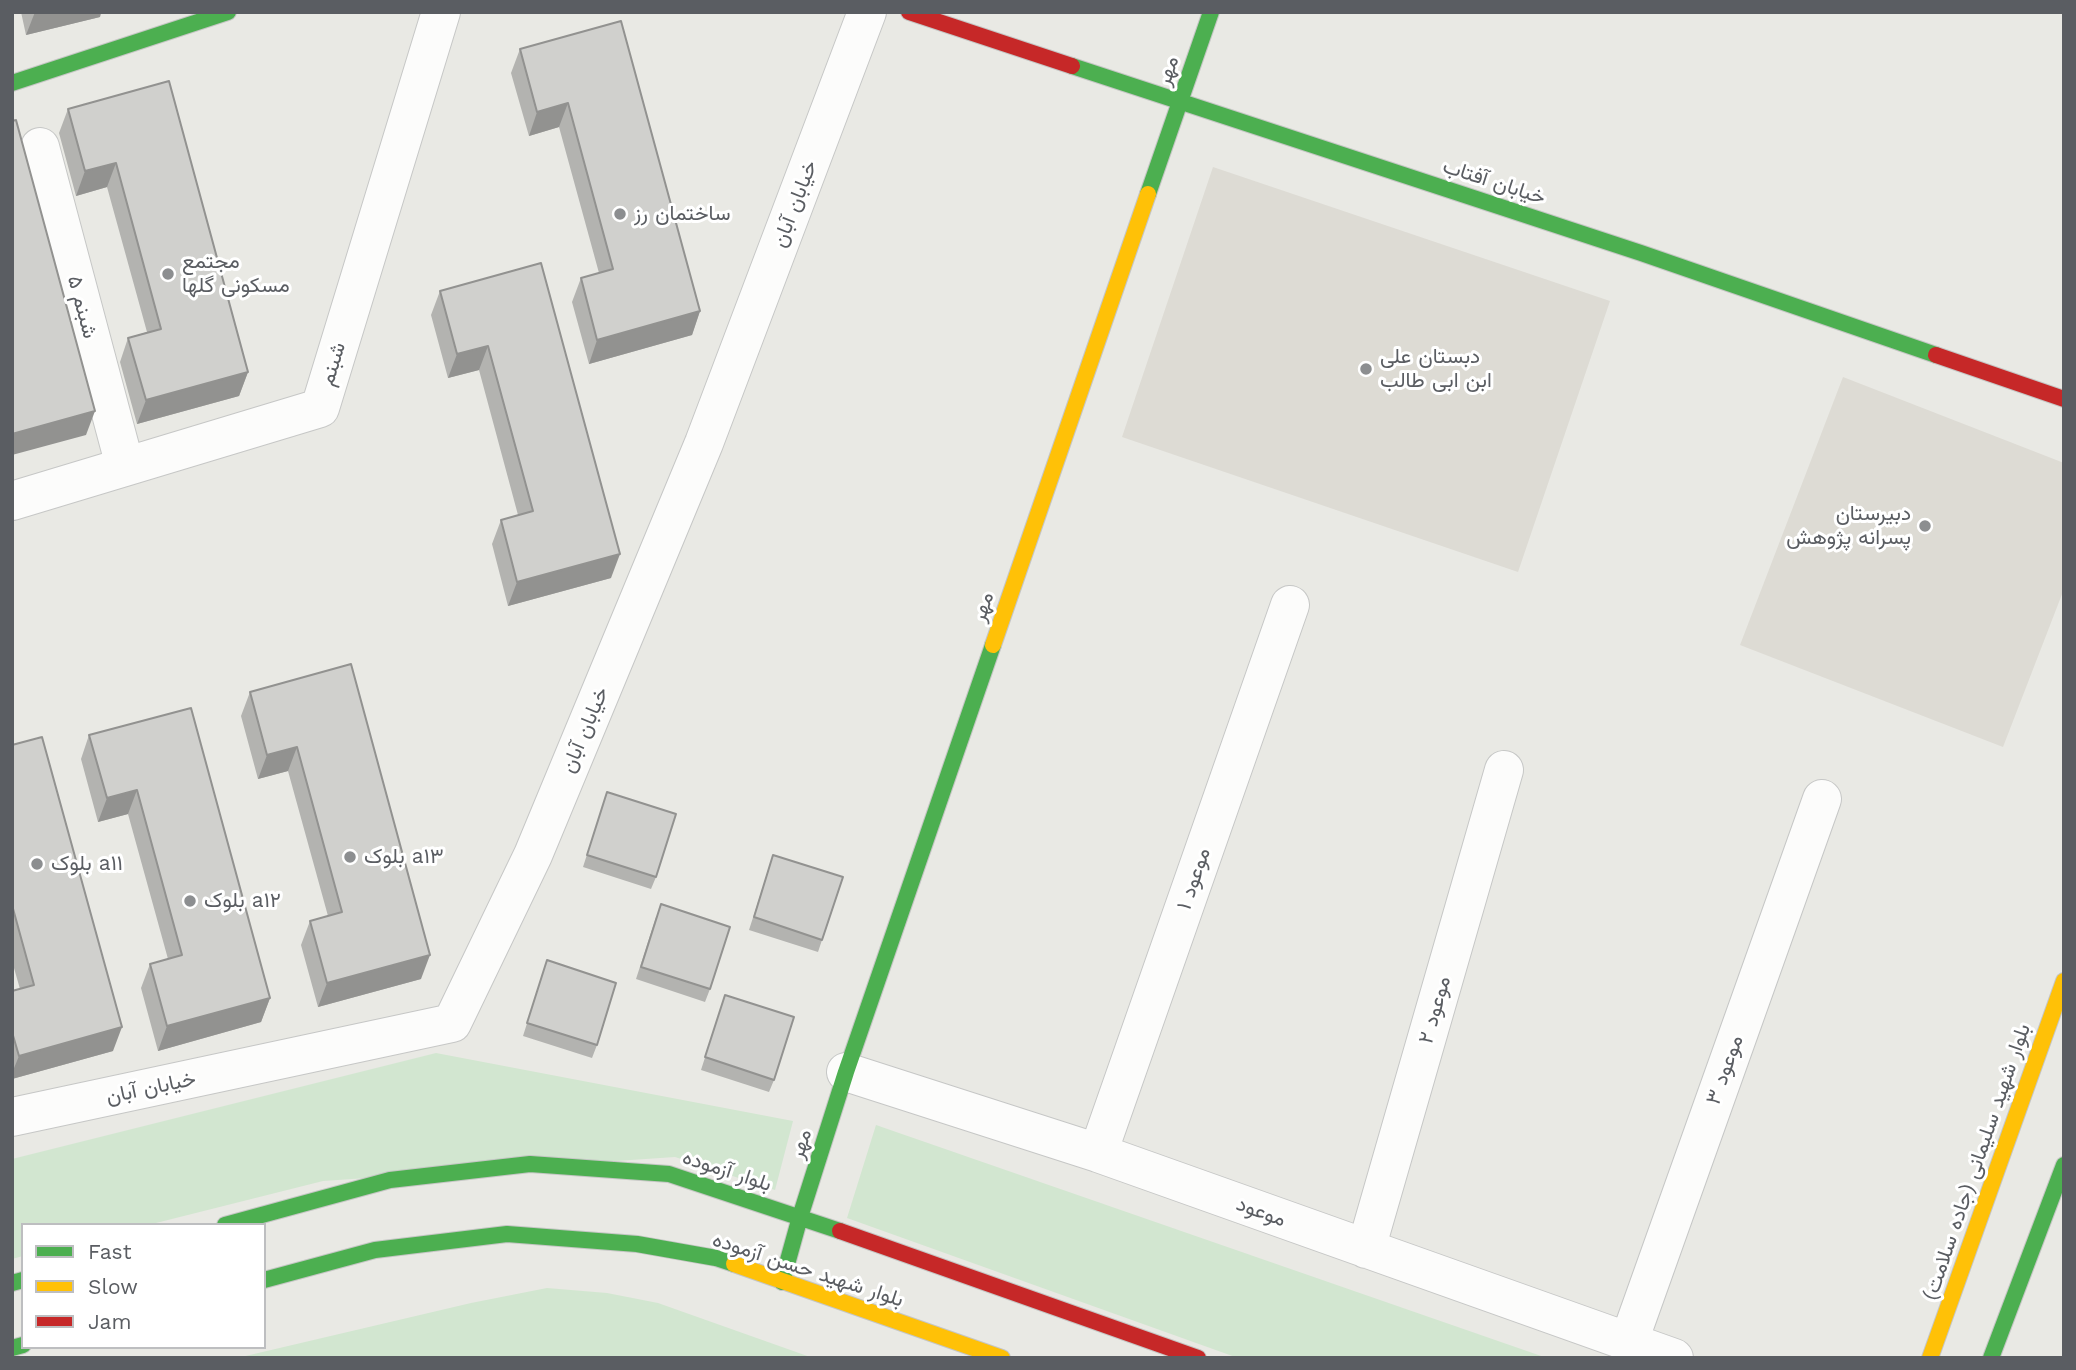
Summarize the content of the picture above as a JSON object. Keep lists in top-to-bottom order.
{
  "streets": {
    "street": [
      "مهر",
      "خیابان آفتاب",
      "خیابان آبان",
      "شبنم ۵",
      "شبنم",
      "موعود ۱",
      "موعود ۲",
      "موعود ۳",
      "بلوار شهید سلیمانی (جاده سلامت)",
      "بلوار آزموده",
      "موعود",
      "بلوار شهید حسن آزموده"
    ]
  },
  "crossings": [
    ["مهر", "خیابان آفتاب"],
    ["مهر", "بلوار آزموده"],
    ["مهر", "موعود"],
    ["مهر", "بلوار شهید حسن آزموده"],
    ["شبنم ۵", "شبنم"],
    ["موعود ۱", "موعود"],
    ["موعود ۲", "موعود"],
    ["موعود ۳", "موعود"]
  ],
  "places": [
    "ساختمان رز",
    "مجتمع مسکونی گلها",
    "دبستان علی ابن ابی طالب",
    "دبیرستان پسرانه پژوهش",
    "بلوک a۱۳",
    "بلوک a۱۱",
    "بلوک a۱۲"
  ],
  "legend": ["Fast", "Slow", "Jam"]
}
